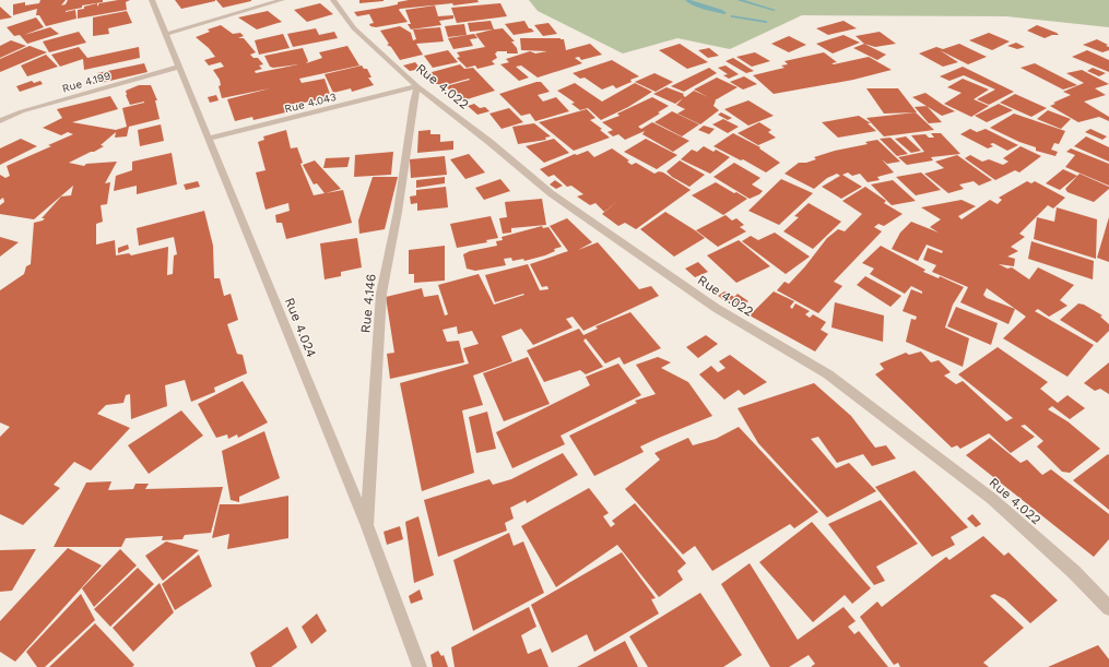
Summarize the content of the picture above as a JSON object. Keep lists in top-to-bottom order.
{
  "streets": {
    "street": [
      "Rue 4.199",
      "Rue 4.022",
      "Rue 4.043",
      "Rue 4.146",
      "Rue 4.024"
    ]
  },
  "crossings": [
    ["Rue 4.199", "Rue 4.024"],
    ["Rue 4.022", "Rue 4.043"],
    ["Rue 4.022", "Rue 4.146"],
    ["Rue 4.043", "Rue 4.146"],
    ["Rue 4.043", "Rue 4.024"],
    ["Rue 4.146", "Rue 4.024"]
  ]
}
